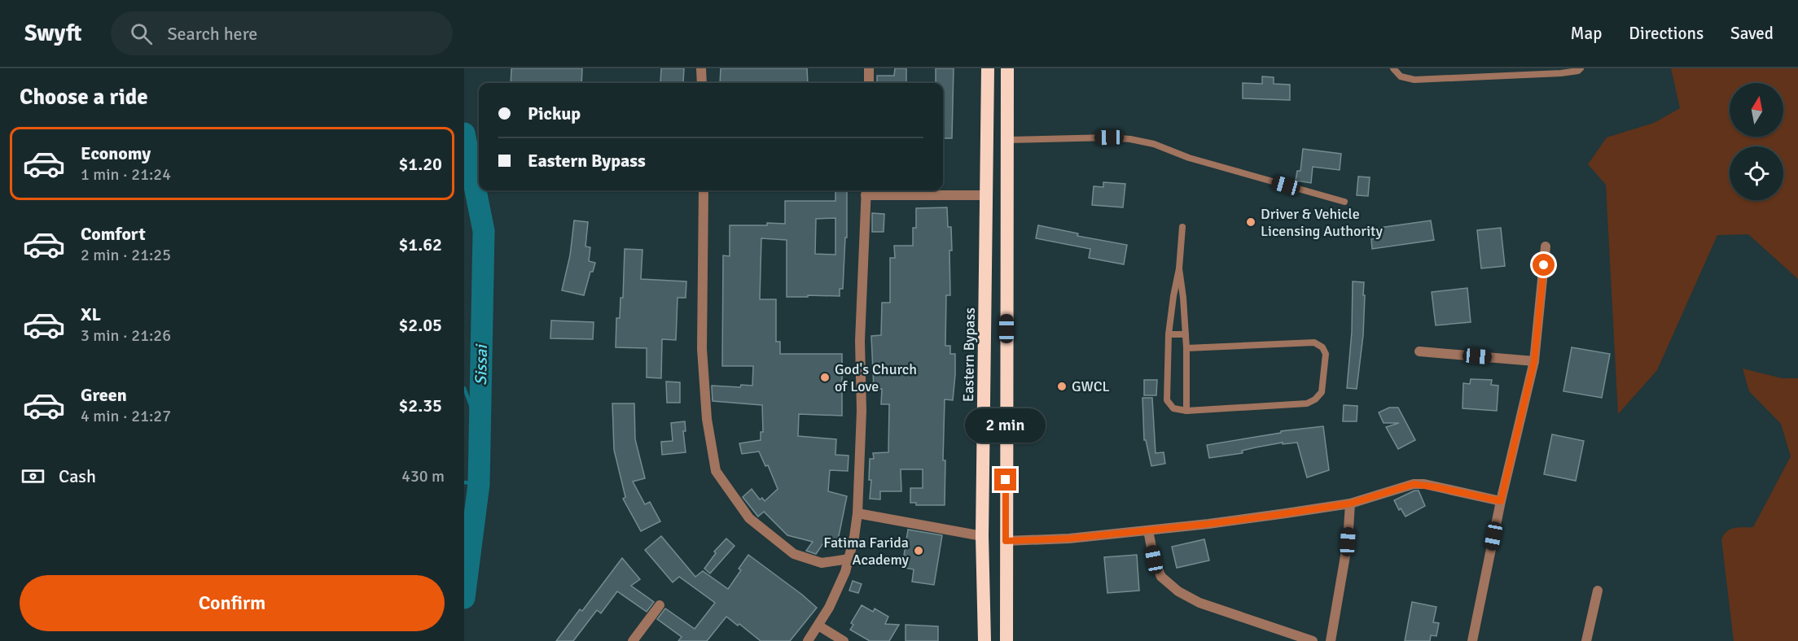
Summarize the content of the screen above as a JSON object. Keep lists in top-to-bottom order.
{
  "streets": {
    "highway": ["Eastern Bypass"]
  },
  "water": ["Sissai"],
  "places": [
    "Driver & Vehicle Licensing Authority",
    "God's Church of Love",
    "GWCL",
    "Fatima Farida Academy"
  ],
  "north": "top",
  "page": {
    "header": "Swyft",
    "search": "Search here",
    "nav": ["Map", "Directions", "Saved"],
    "heading": "Choose a ride",
    "banner": ["Pickup", "Eastern Bypass"],
    "list": [
      {
        "name": "Economy",
        "note": "1 min · 21:24",
        "value": "$1.20"
      },
      {
        "name": "Comfort",
        "note": "2 min · 21:25",
        "value": "$1.62"
      },
      {
        "name": "XL",
        "note": "3 min · 21:26",
        "value": "$2.05"
      },
      {
        "name": "Green",
        "note": "4 min · 21:27",
        "value": "$2.35"
      }
    ],
    "bubble": "2 min",
    "pay": ["Cash", "430 m"],
    "buttons": "Confirm"
  }
}
